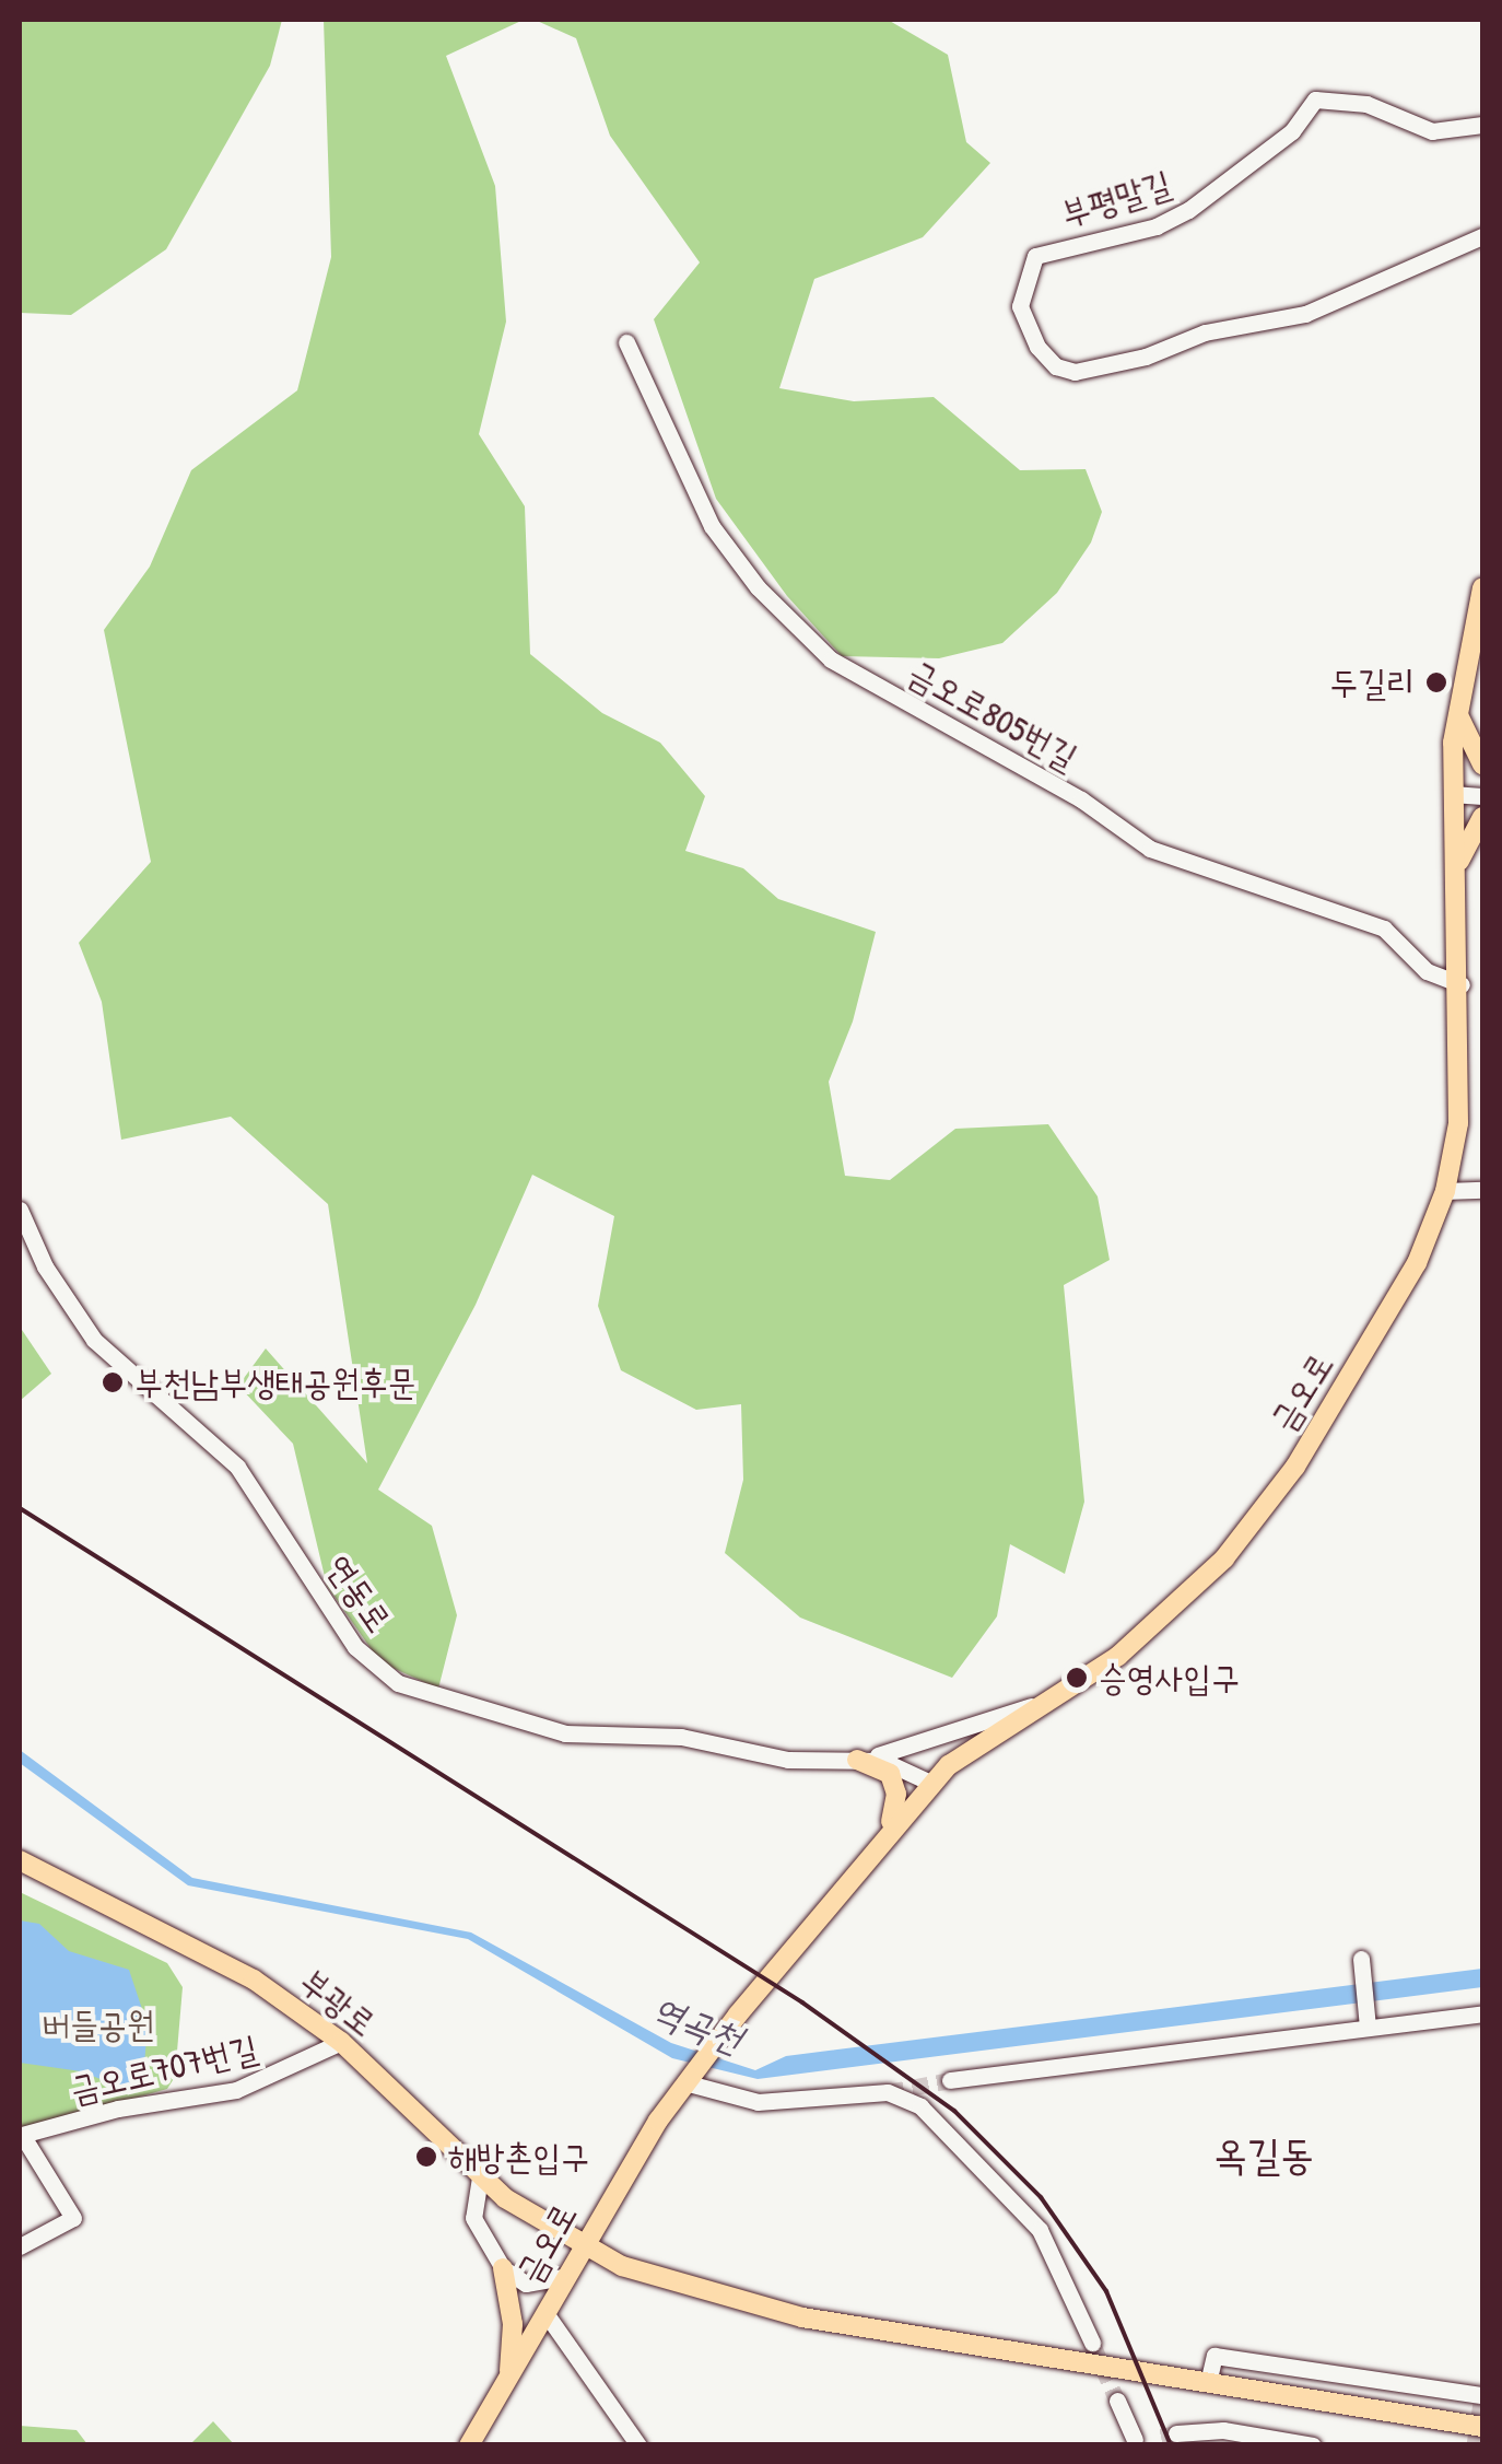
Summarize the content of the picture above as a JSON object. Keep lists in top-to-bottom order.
{
  "streets": {
    "main road": ["금오로", "부광로"],
    "street": [
      "부평말길",
      "금오로805번길",
      "연동로",
      "금오로707번길"
    ]
  },
  "crossings": [
    ["금오로805번길", "금오로"],
    ["금오로", "연동로"],
    ["금오로", "부광로"],
    ["부광로", "금오로707번길"]
  ],
  "districts": ["옥길동"],
  "water": ["역곡천"],
  "parks": ["버들공원"],
  "places": [
    "두길리",
    "부천남부생태공원후문",
    "승영사입구",
    "해방촌입구"
  ]
}
